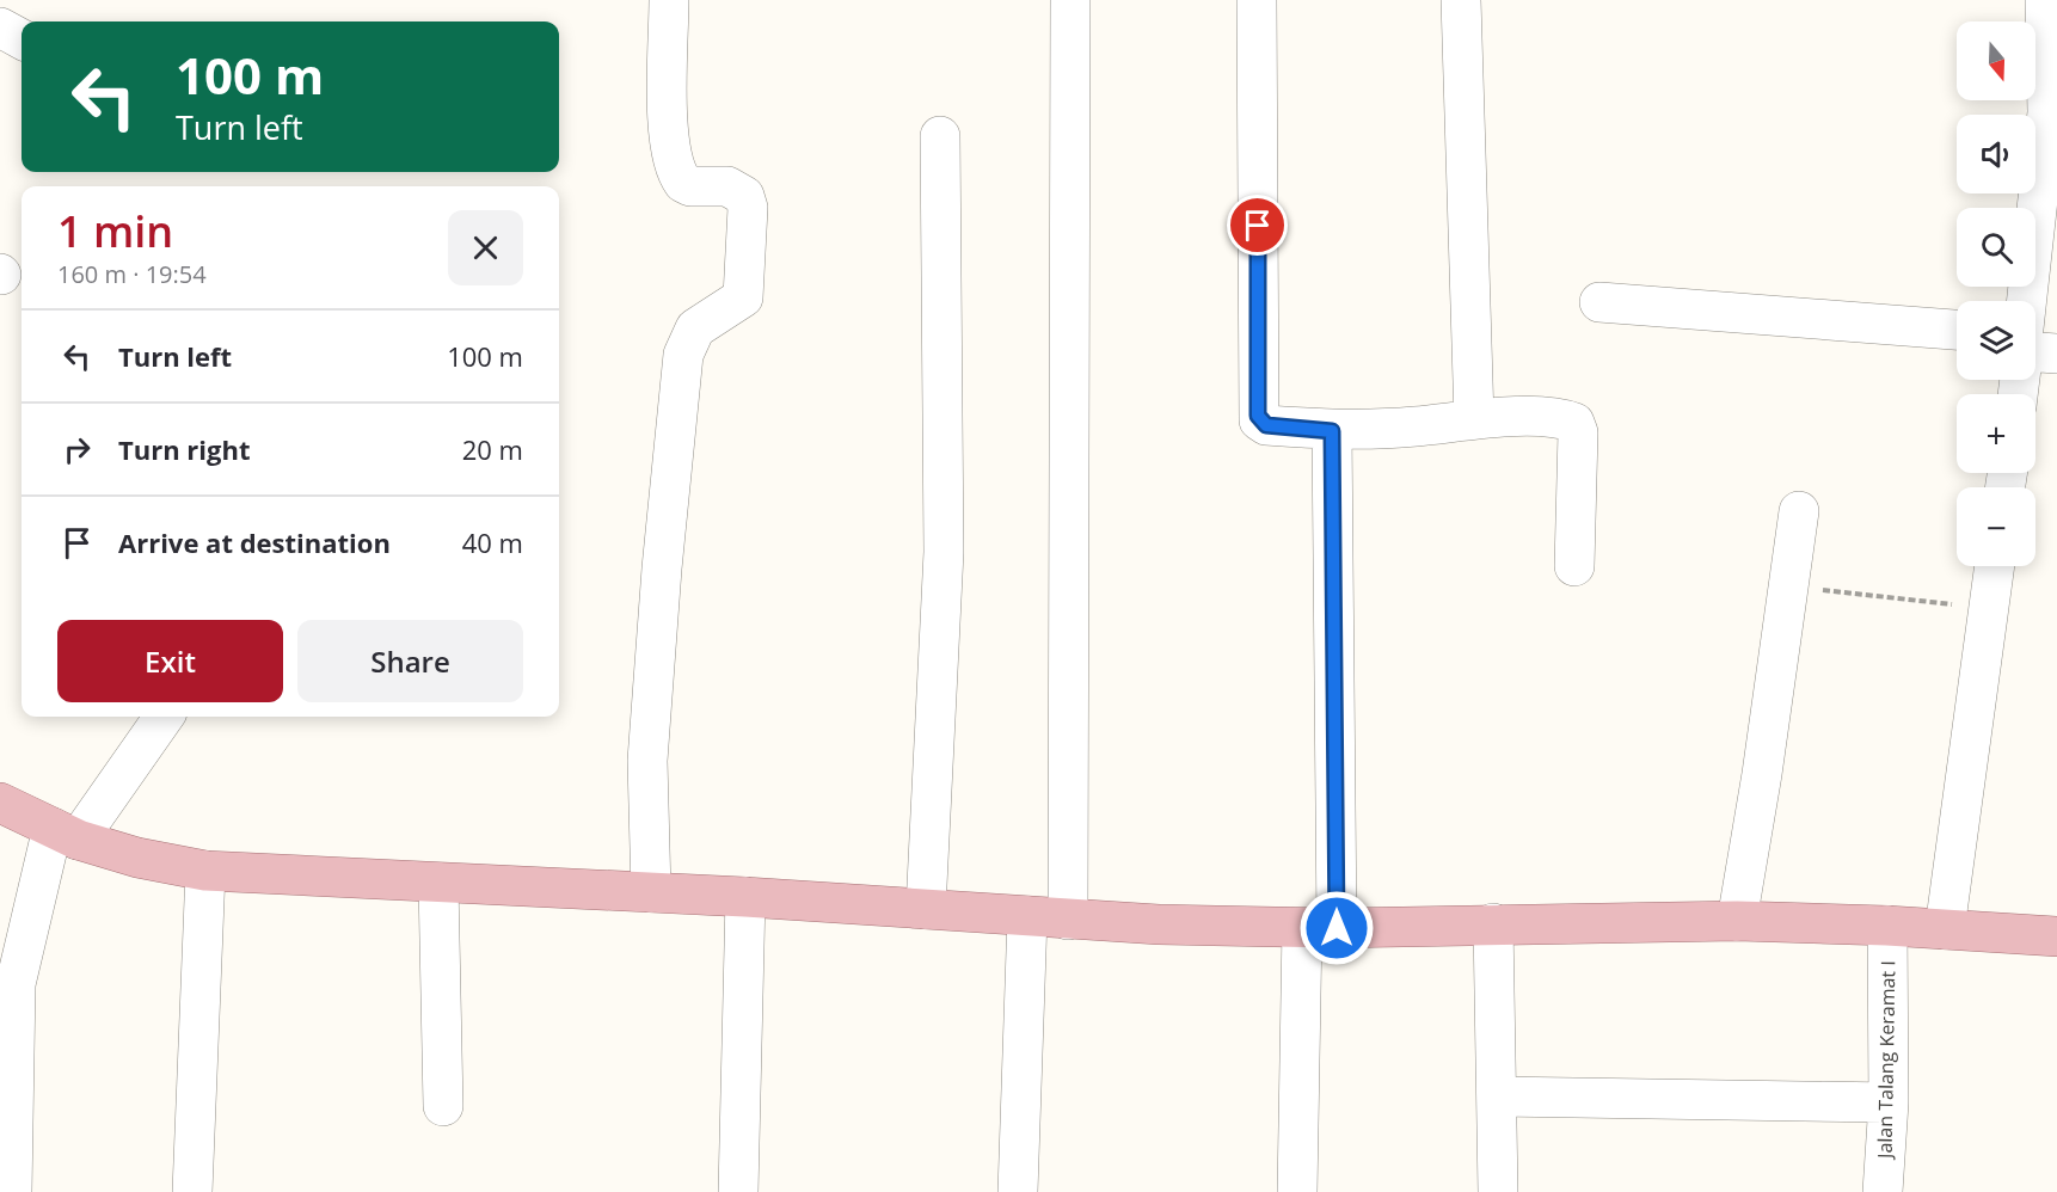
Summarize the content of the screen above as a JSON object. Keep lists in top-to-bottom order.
{
  "streets": {
    "street": ["Jalan Talang Keramat I"]
  },
  "north": "bottom",
  "page": {
    "map_buttons": ["+", "−"],
    "turn": ["100 m", "Turn left"],
    "heading": ["1 min", "160 m · 19:54"],
    "list": [
      {
        "name": "Turn left",
        "value": "100 m"
      },
      {
        "name": "Turn right",
        "value": "20 m"
      },
      {
        "name": "Arrive at destination",
        "value": "40 m"
      }
    ],
    "buttons": ["Exit", "Share"]
  }
}
